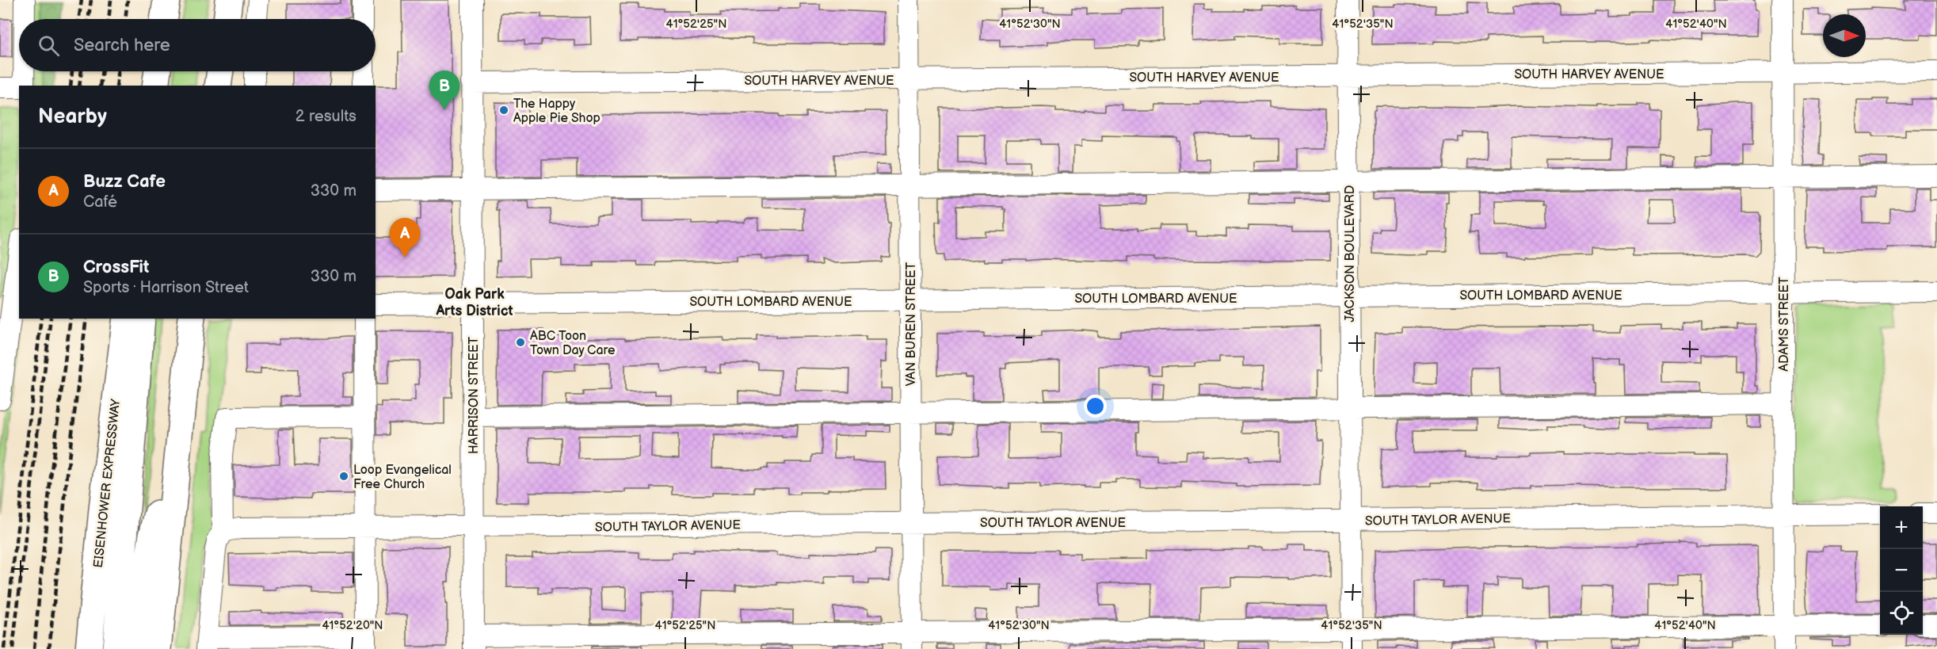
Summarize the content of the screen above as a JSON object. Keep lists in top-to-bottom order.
{
  "streets": {
    "highway": ["EISENHOWER EXPRESSWAY"],
    "street": [
      "SOUTH HARVEY AVENUE",
      "JACKSON BOULEVARD",
      "SOUTH LOMBARD AVENUE",
      "VAN BUREN STREET",
      "ADAMS STREET",
      "HARRISON STREET",
      "SOUTH TAYLOR AVENUE"
    ]
  },
  "crossings": [
    ["SOUTH HARVEY AVENUE", "JACKSON BOULEVARD"],
    ["SOUTH HARVEY AVENUE", "VAN BUREN STREET"],
    ["SOUTH HARVEY AVENUE", "ADAMS STREET"],
    ["SOUTH HARVEY AVENUE", "HARRISON STREET"],
    ["JACKSON BOULEVARD", "SOUTH LOMBARD AVENUE"],
    ["JACKSON BOULEVARD", "SOUTH TAYLOR AVENUE"],
    ["SOUTH LOMBARD AVENUE", "VAN BUREN STREET"],
    ["SOUTH LOMBARD AVENUE", "ADAMS STREET"],
    ["SOUTH LOMBARD AVENUE", "HARRISON STREET"],
    ["VAN BUREN STREET", "SOUTH TAYLOR AVENUE"],
    ["ADAMS STREET", "SOUTH TAYLOR AVENUE"],
    ["HARRISON STREET", "SOUTH TAYLOR AVENUE"]
  ],
  "districts": ["Oak Park Arts District"],
  "places": ["The Happy Apple Pie Shop", "ABC Toon Town Day Care", "Loop Evangelical Free Church"],
  "north": "right",
  "page": {
    "search": "Search here",
    "pins": ["B", "A"],
    "heading": ["Nearby", "2 results"],
    "list": [
      {
        "mark": "A",
        "name": "Buzz Cafe",
        "note": "Café",
        "value": "330 m"
      },
      {
        "mark": "B",
        "name": "CrossFit",
        "note": "Sports · Harrison Street",
        "value": "330 m"
      }
    ],
    "map_buttons": ["+", "−"]
  },
  "coordinates": [
    "41°52'25\"N",
    "41°52'30\"N",
    "41°52'35\"N",
    "41°52'40\"N",
    "41°52'20\"N"
  ]
}
